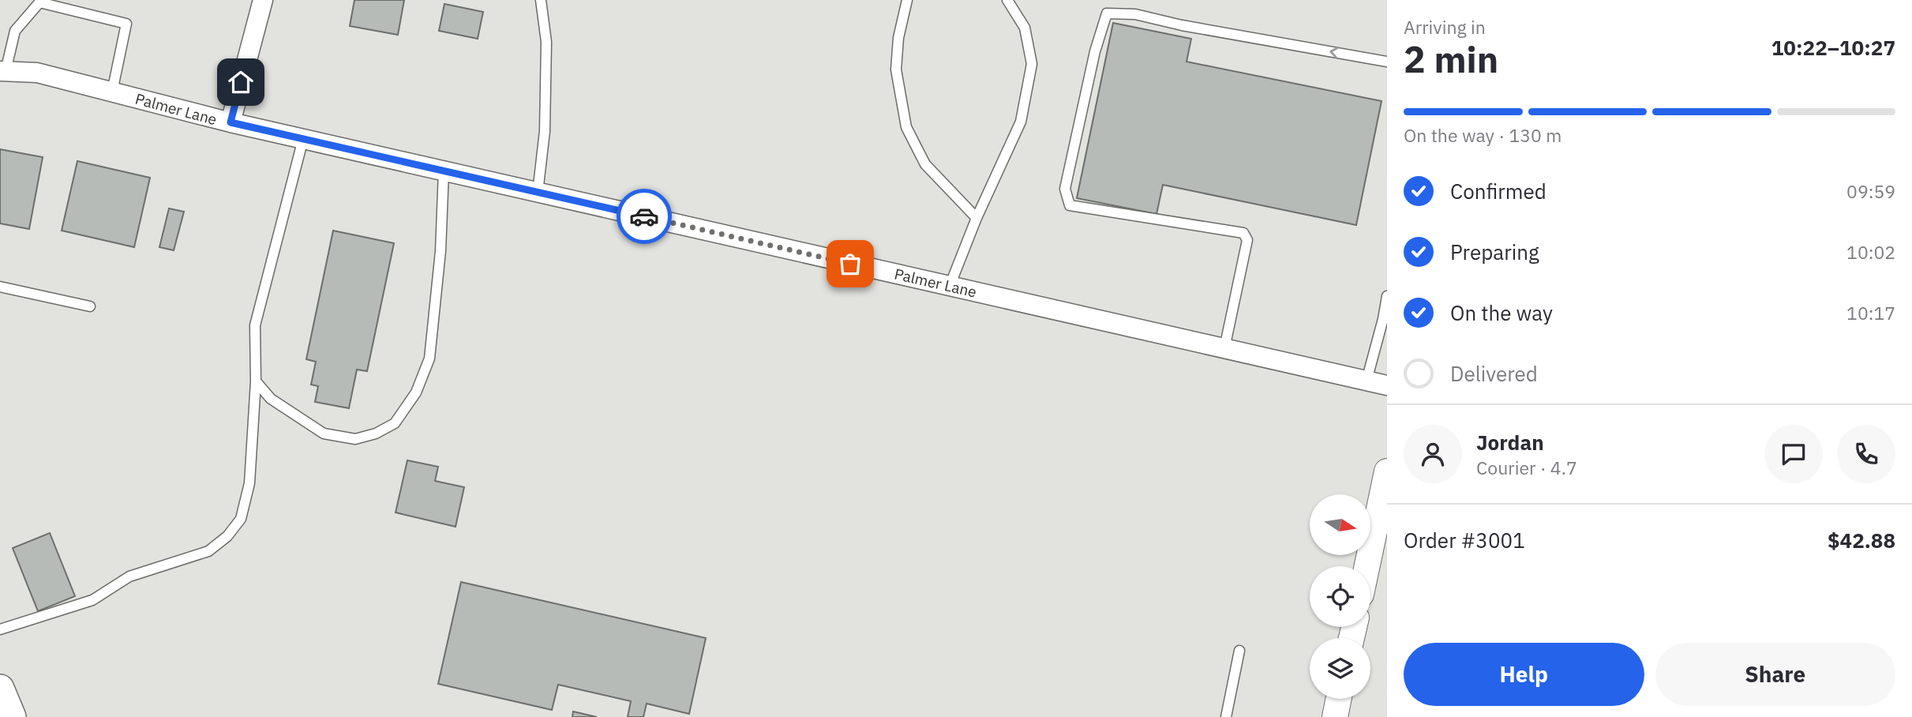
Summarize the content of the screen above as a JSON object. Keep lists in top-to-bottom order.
{
  "streets": {
    "street": ["Palmer Lane"]
  },
  "north": "right",
  "page": {
    "heading": ["2 min", "Arriving in", "10:22–10:27"],
    "panel": [
      "Jordan",
      "Courier · 4.7",
      "Order #3001",
      "$42.88"
    ],
    "bar": "On the way · 130 m",
    "list": [
      ["Confirmed", "09:59"],
      ["Preparing", "10:02"],
      ["On the way", "10:17"],
      "Delivered"
    ],
    "buttons": ["Help", "Share"]
  }
}
